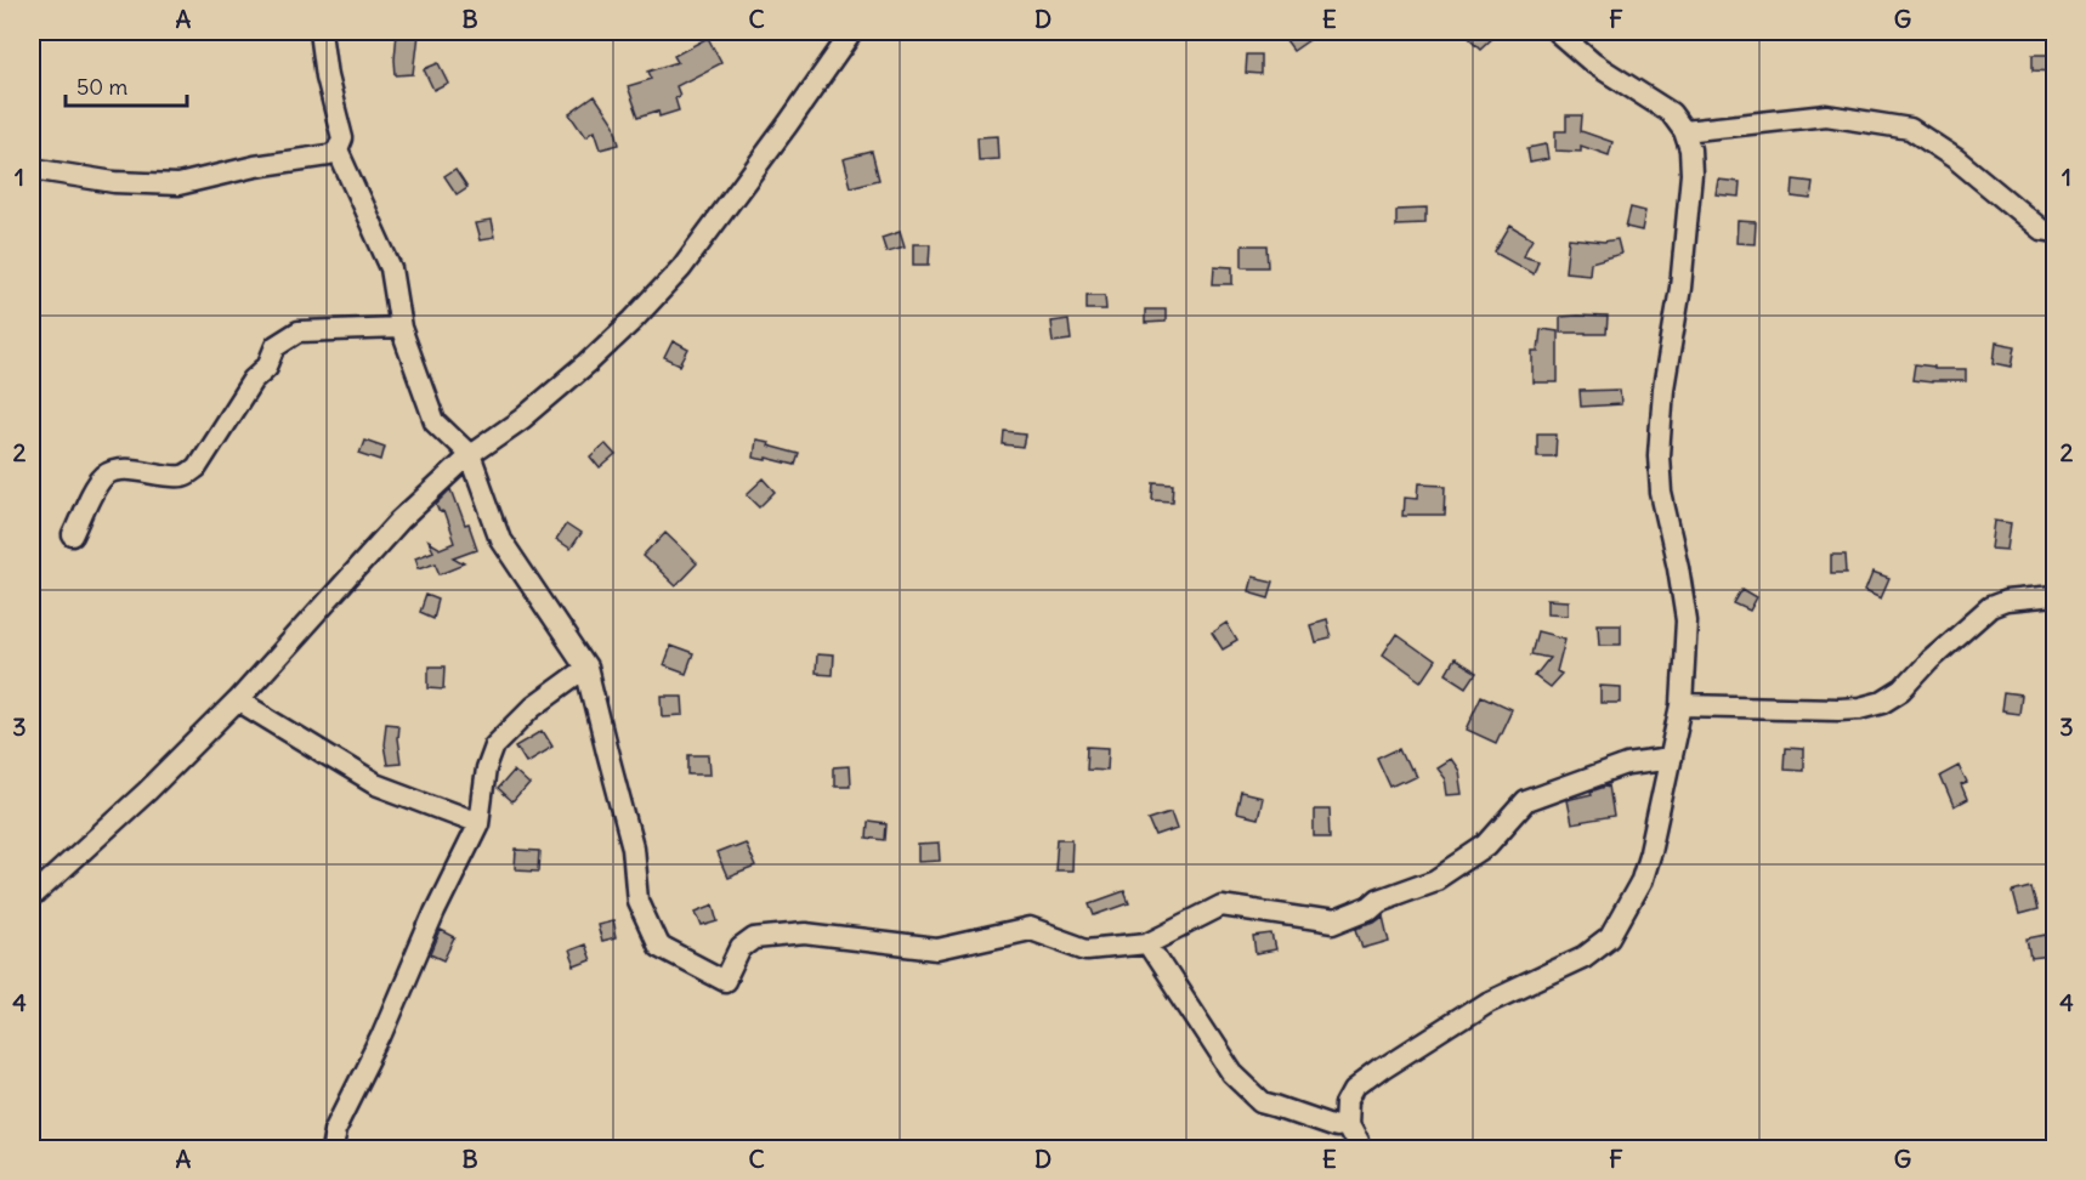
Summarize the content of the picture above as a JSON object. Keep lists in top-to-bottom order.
{
  "scale_bar": "50 m",
  "grid": {
    "columns": [
      "A",
      "B",
      "C",
      "D",
      "E",
      "F",
      "G"
    ],
    "rows": [
      "1",
      "2",
      "3",
      "4"
    ]
  }
}
